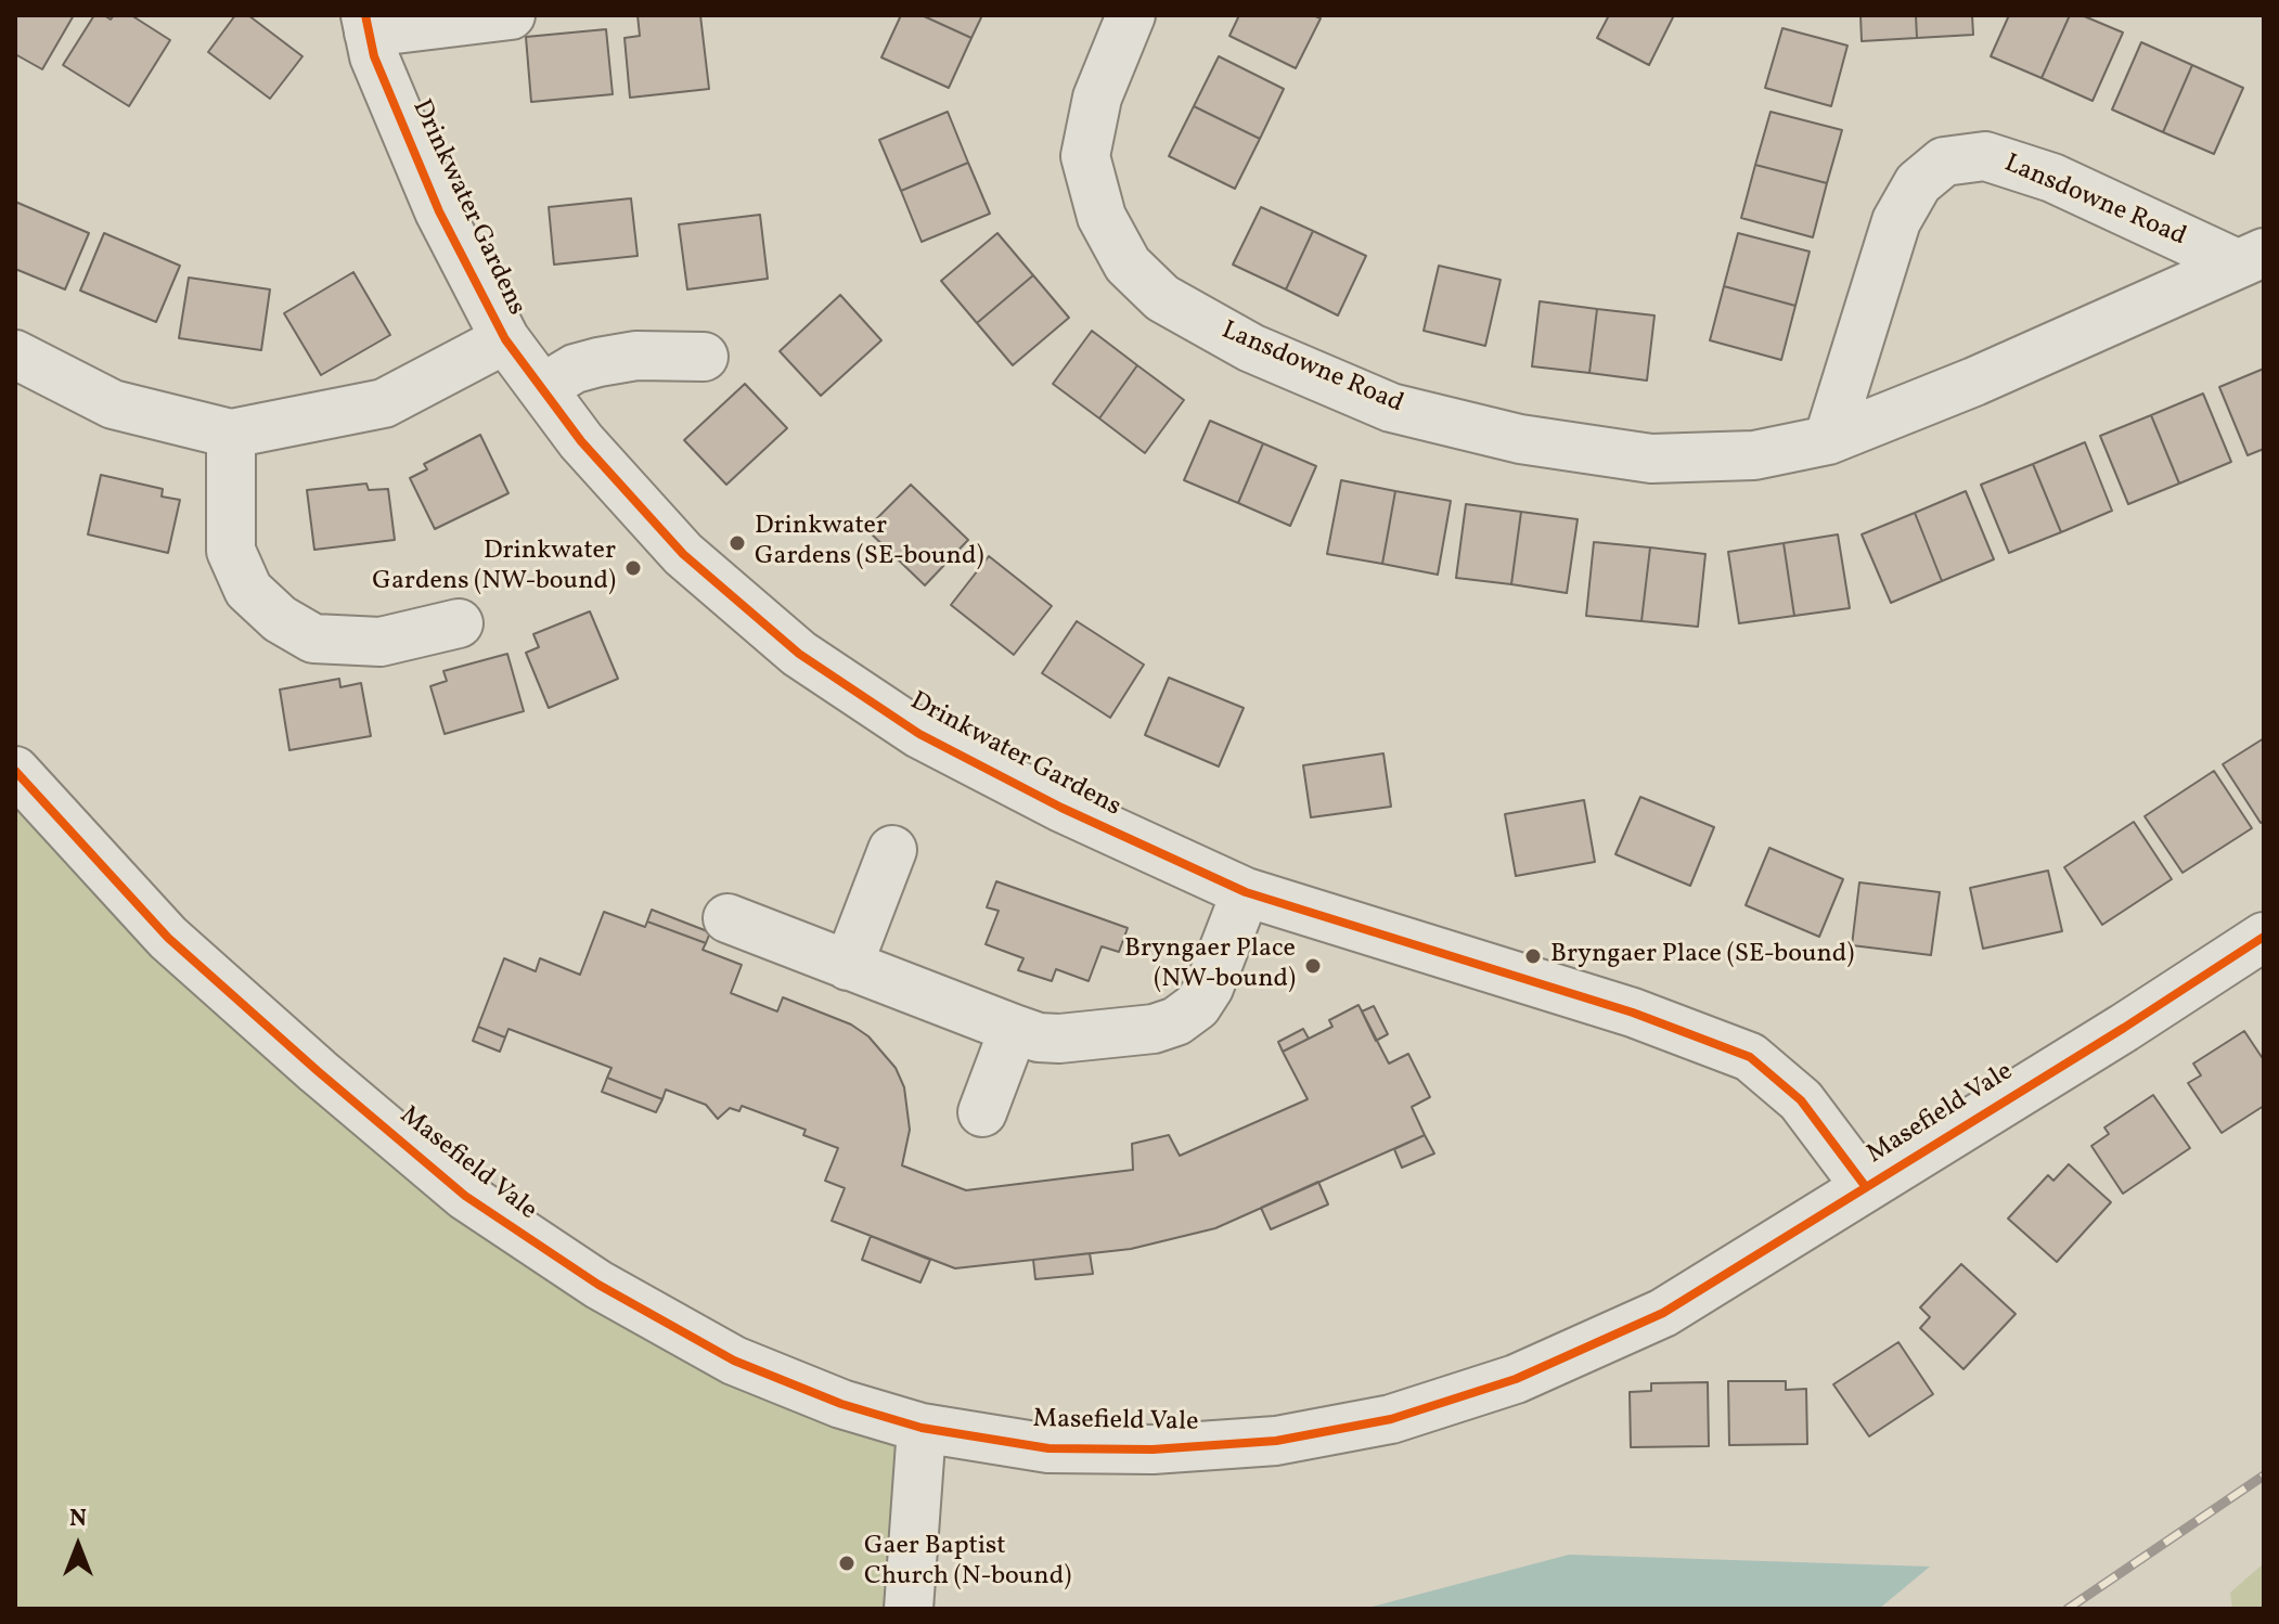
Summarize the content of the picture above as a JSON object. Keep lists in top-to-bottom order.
{
  "streets": {
    "street": ["Lansdowne Road", "Drinkwater Gardens", "Masefield Vale"]
  },
  "crossings": [
    ["Drinkwater Gardens", "Masefield Vale"]
  ],
  "places": [
    "Drinkwater Gardens (SE-bound)",
    "Drinkwater Gardens (NW-bound)",
    "Bryngaer Place (SE-bound)",
    "Bryngaer Place (NW-bound)",
    "Gaer Baptist Church (N-bound)"
  ],
  "north": "top"
}
